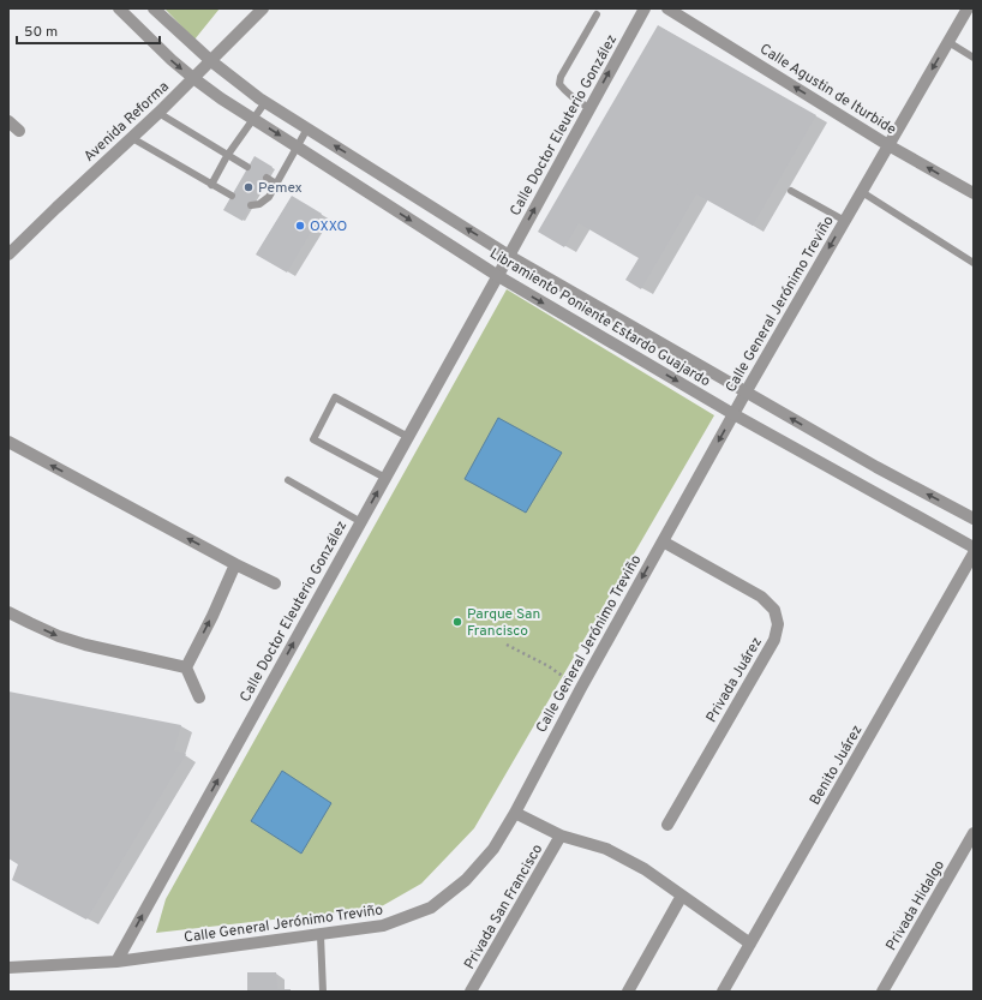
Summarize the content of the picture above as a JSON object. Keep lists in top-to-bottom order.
{
  "streets": {
    "street": [
      "Calle Agustin de Iturbide",
      "Avenida Reforma",
      "Calle Doctor Eleuterio González",
      "Calle General Jerónimo Treviño",
      "Libramiento Poniente Estardo Guajardo",
      "Privada Juárez",
      "Benito Juárez",
      "Privada Hidalgo",
      "Privada San Francisco"
    ]
  },
  "crossings": [
    ["Calle Agustin de Iturbide", "Calle General Jerónimo Treviño"],
    ["Avenida Reforma", "Libramiento Poniente Estardo Guajardo"],
    ["Calle Doctor Eleuterio González", "Calle General Jerónimo Treviño"],
    ["Calle Doctor Eleuterio González", "Libramiento Poniente Estardo Guajardo"],
    ["Calle General Jerónimo Treviño", "Libramiento Poniente Estardo Guajardo"],
    ["Calle General Jerónimo Treviño", "Privada Juárez"],
    ["Calle General Jerónimo Treviño", "Privada San Francisco"],
    ["Benito Juárez", "Privada San Francisco"]
  ],
  "one_way": ["Calle Agustin de Iturbide", "Calle Doctor Eleuterio González", "Calle General Jerónimo Treviño"],
  "places": ["Pemex", "OXXO", "Parque San Francisco"],
  "scale_bar": "50 m"
}
